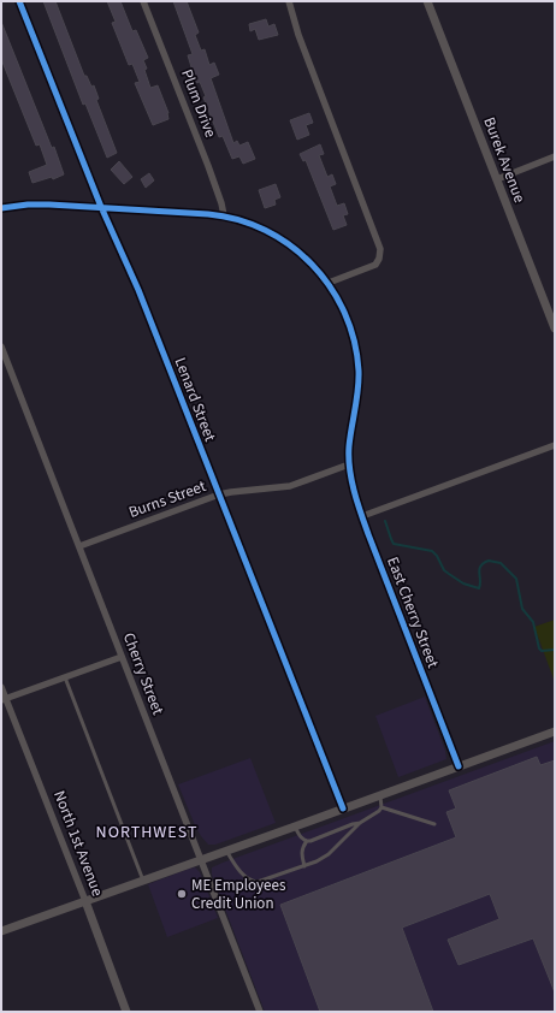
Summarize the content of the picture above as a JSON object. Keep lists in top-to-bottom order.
{
  "streets": {
    "street": [
      "Plum Drive",
      "Burek Avenue",
      "Lenard Street",
      "Burns Street",
      "East Cherry Street",
      "Cherry Street",
      "North 1st Avenue"
    ]
  },
  "crossings": [
    ["Plum Drive", "East Cherry Street"],
    ["Lenard Street", "Burns Street"],
    ["Lenard Street", "East Cherry Street"],
    ["Burns Street", "East Cherry Street"],
    ["Burns Street", "Cherry Street"]
  ],
  "districts": ["NORTHWEST"],
  "places": ["ME Employees Credit Union"]
}
